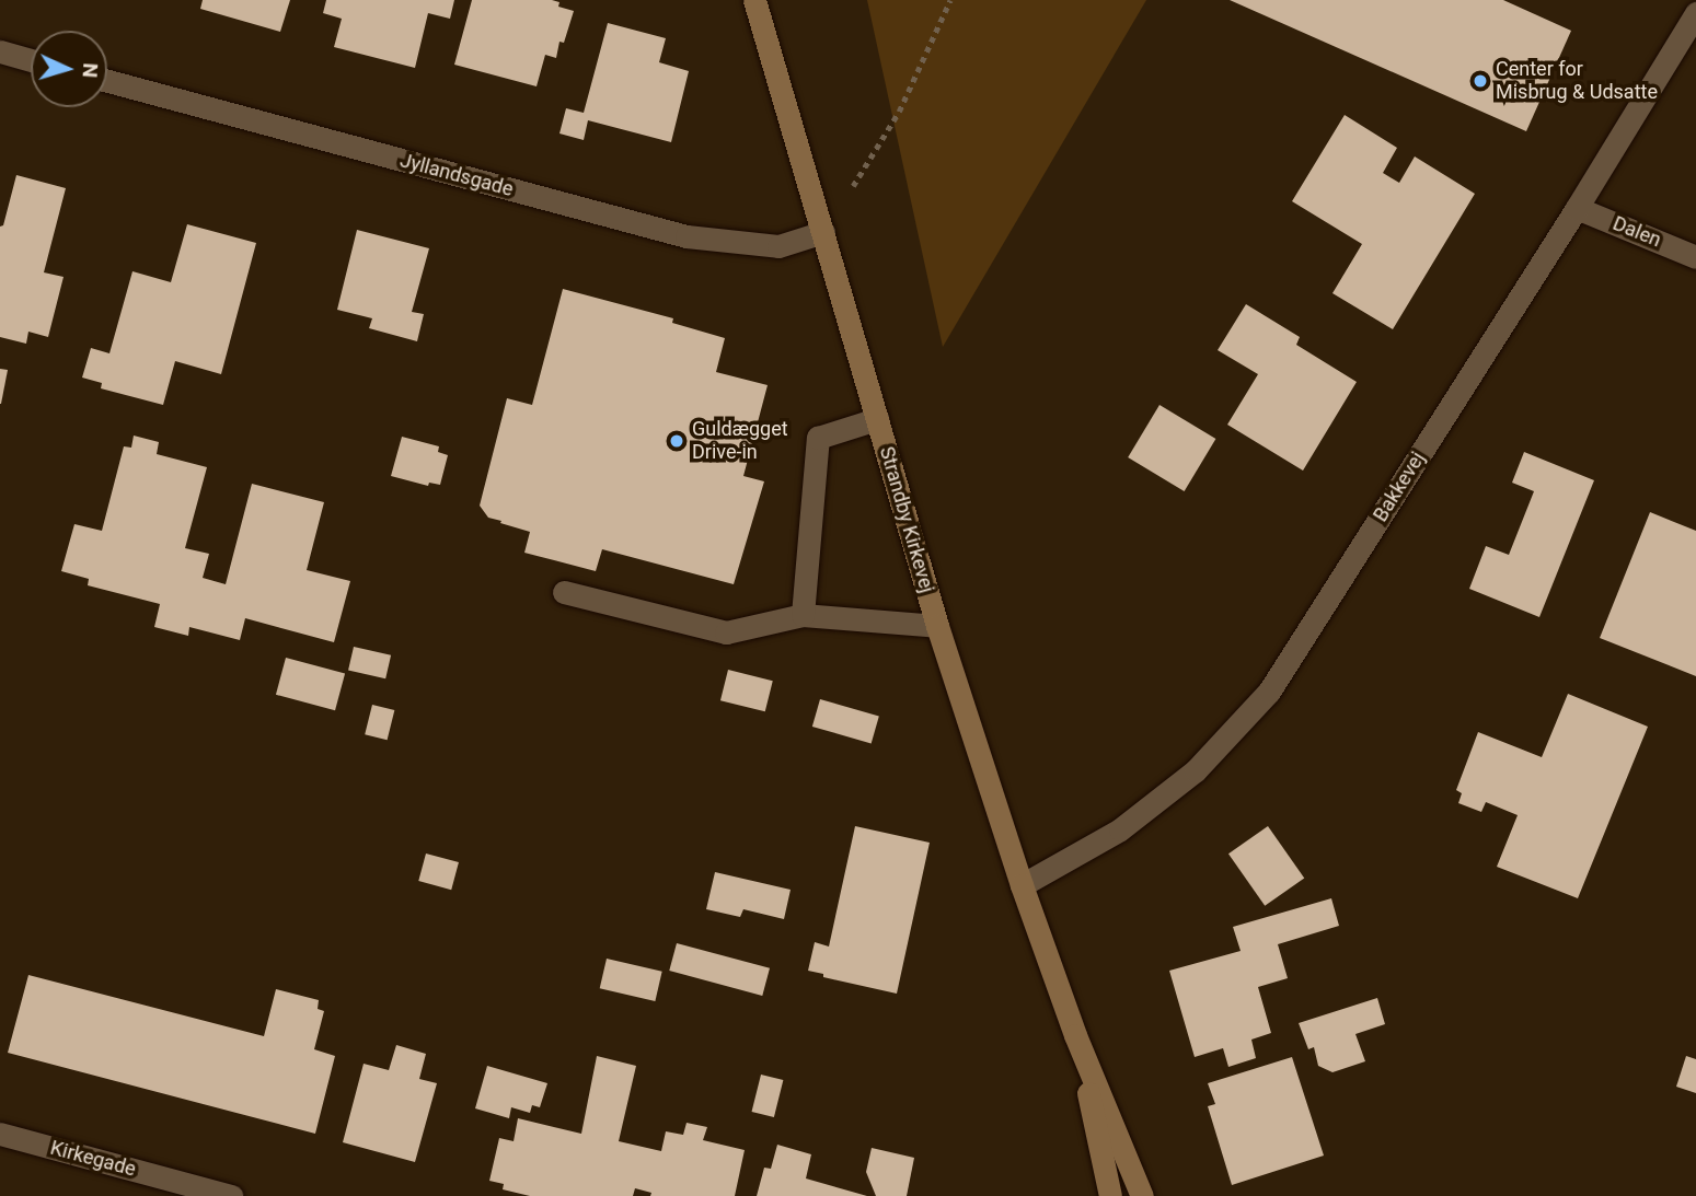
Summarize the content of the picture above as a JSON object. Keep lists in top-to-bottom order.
{
  "streets": {
    "street": [
      "Jyllandsgade",
      "Dalen",
      "Bakkevej",
      "Strandby Kirkevej",
      "Kirkegade"
    ]
  },
  "crossings": [
    ["Jyllandsgade", "Strandby Kirkevej"],
    ["Dalen", "Bakkevej"],
    ["Bakkevej", "Strandby Kirkevej"]
  ],
  "places": ["Center for Misbrug & Udsatte", "Guldægget Drive-in"],
  "north": "right"
}
